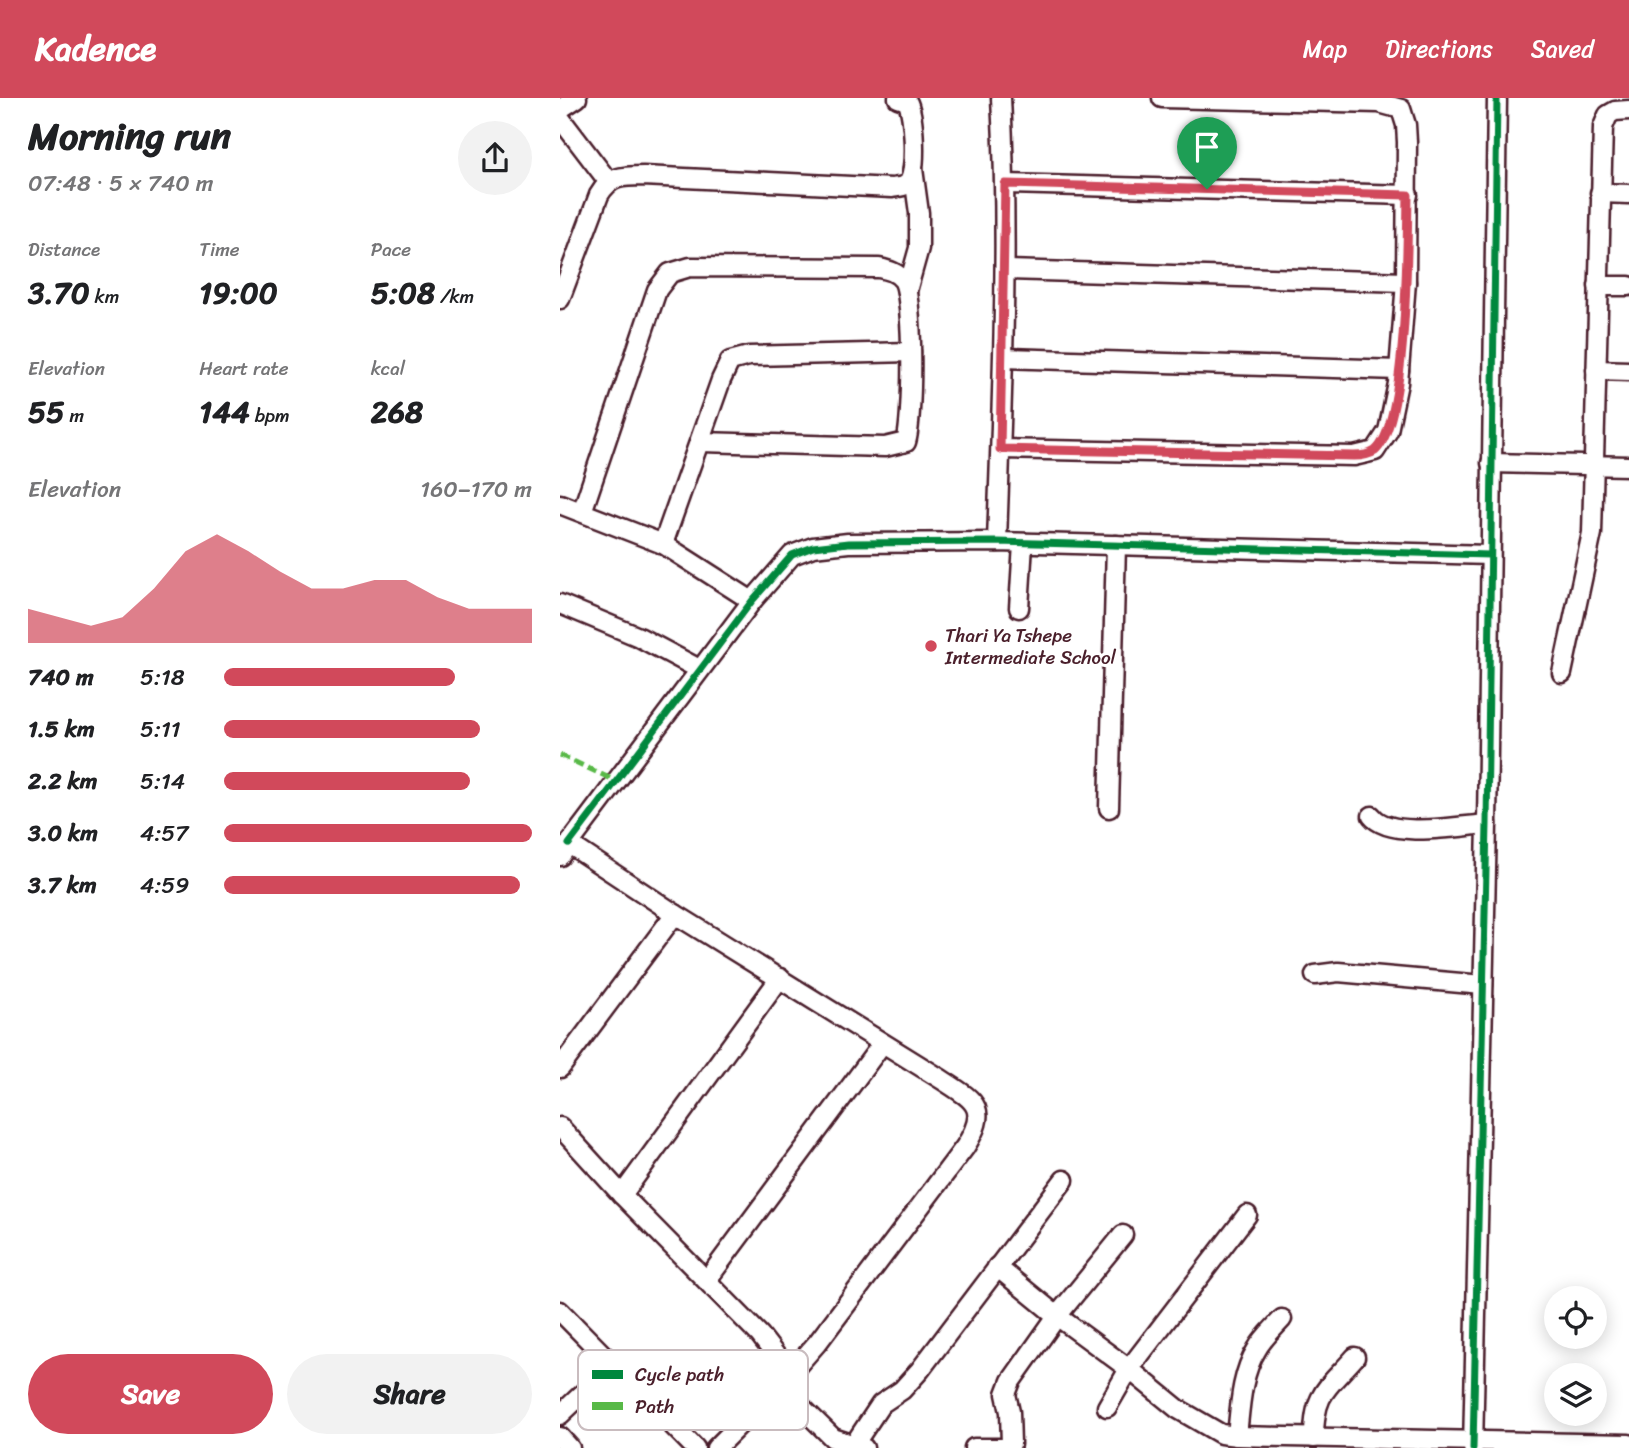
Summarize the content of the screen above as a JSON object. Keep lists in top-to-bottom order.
{
  "places": ["Thari Ya Tshepe Intermediate School"],
  "legend": ["Cycle path", "Path"],
  "page": {
    "header": "Kadence",
    "nav": ["Map", "Directions", "Saved"],
    "heading": ["Morning run", "07:48 · 5 × 740 m"],
    "stats": [
      ["Distance", "3.70 km"],
      ["Time", "19:00"],
      ["Pace", "5:08 /km"],
      ["Elevation", "55 m"],
      ["Heart rate", "144 bpm"],
      ["kcal", "268"]
    ],
    "chart": ["Elevation", "160–170 m"],
    "list": [
      {
        "name": "740 m",
        "note": "5:18"
      },
      {
        "name": "1.5 km",
        "note": "5:11"
      },
      {
        "name": "2.2 km",
        "note": "5:14"
      },
      {
        "name": "3.0 km",
        "note": "4:57"
      },
      {
        "name": "3.7 km",
        "note": "4:59"
      }
    ],
    "buttons": ["Save", "Share"]
  }
}
